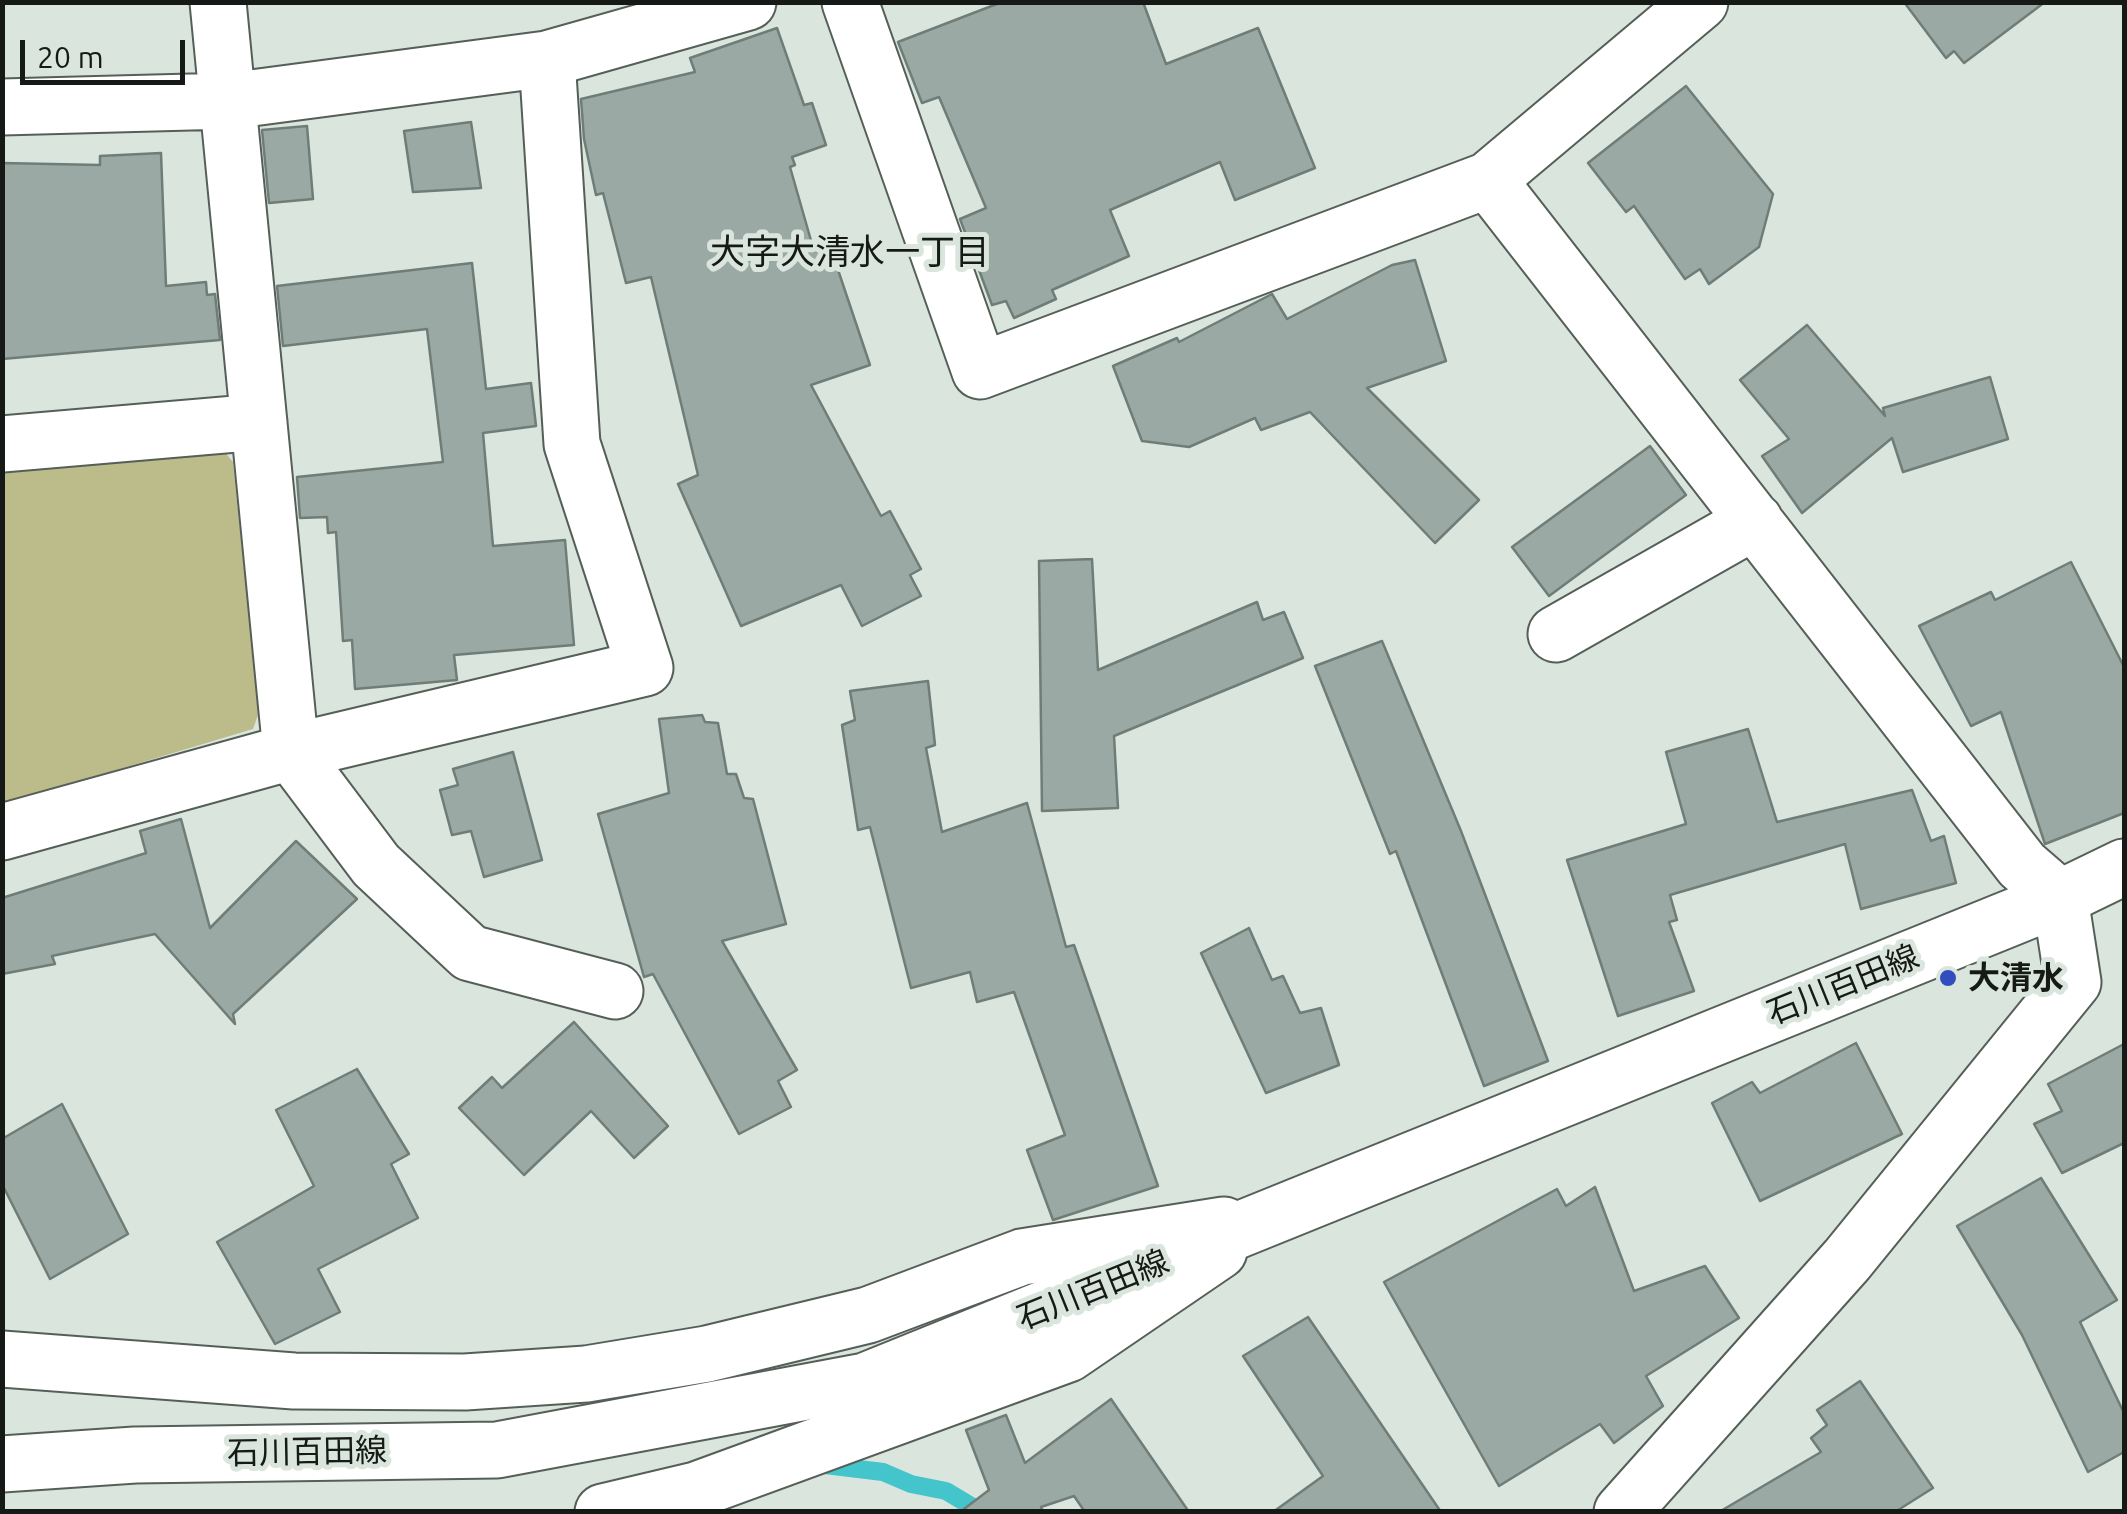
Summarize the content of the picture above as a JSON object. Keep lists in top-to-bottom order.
{
  "streets": {
    "street": ["石川百田線"]
  },
  "districts": ["大字大清水一丁目"],
  "places": ["大清水"],
  "scale_bar": "20 m"
}
